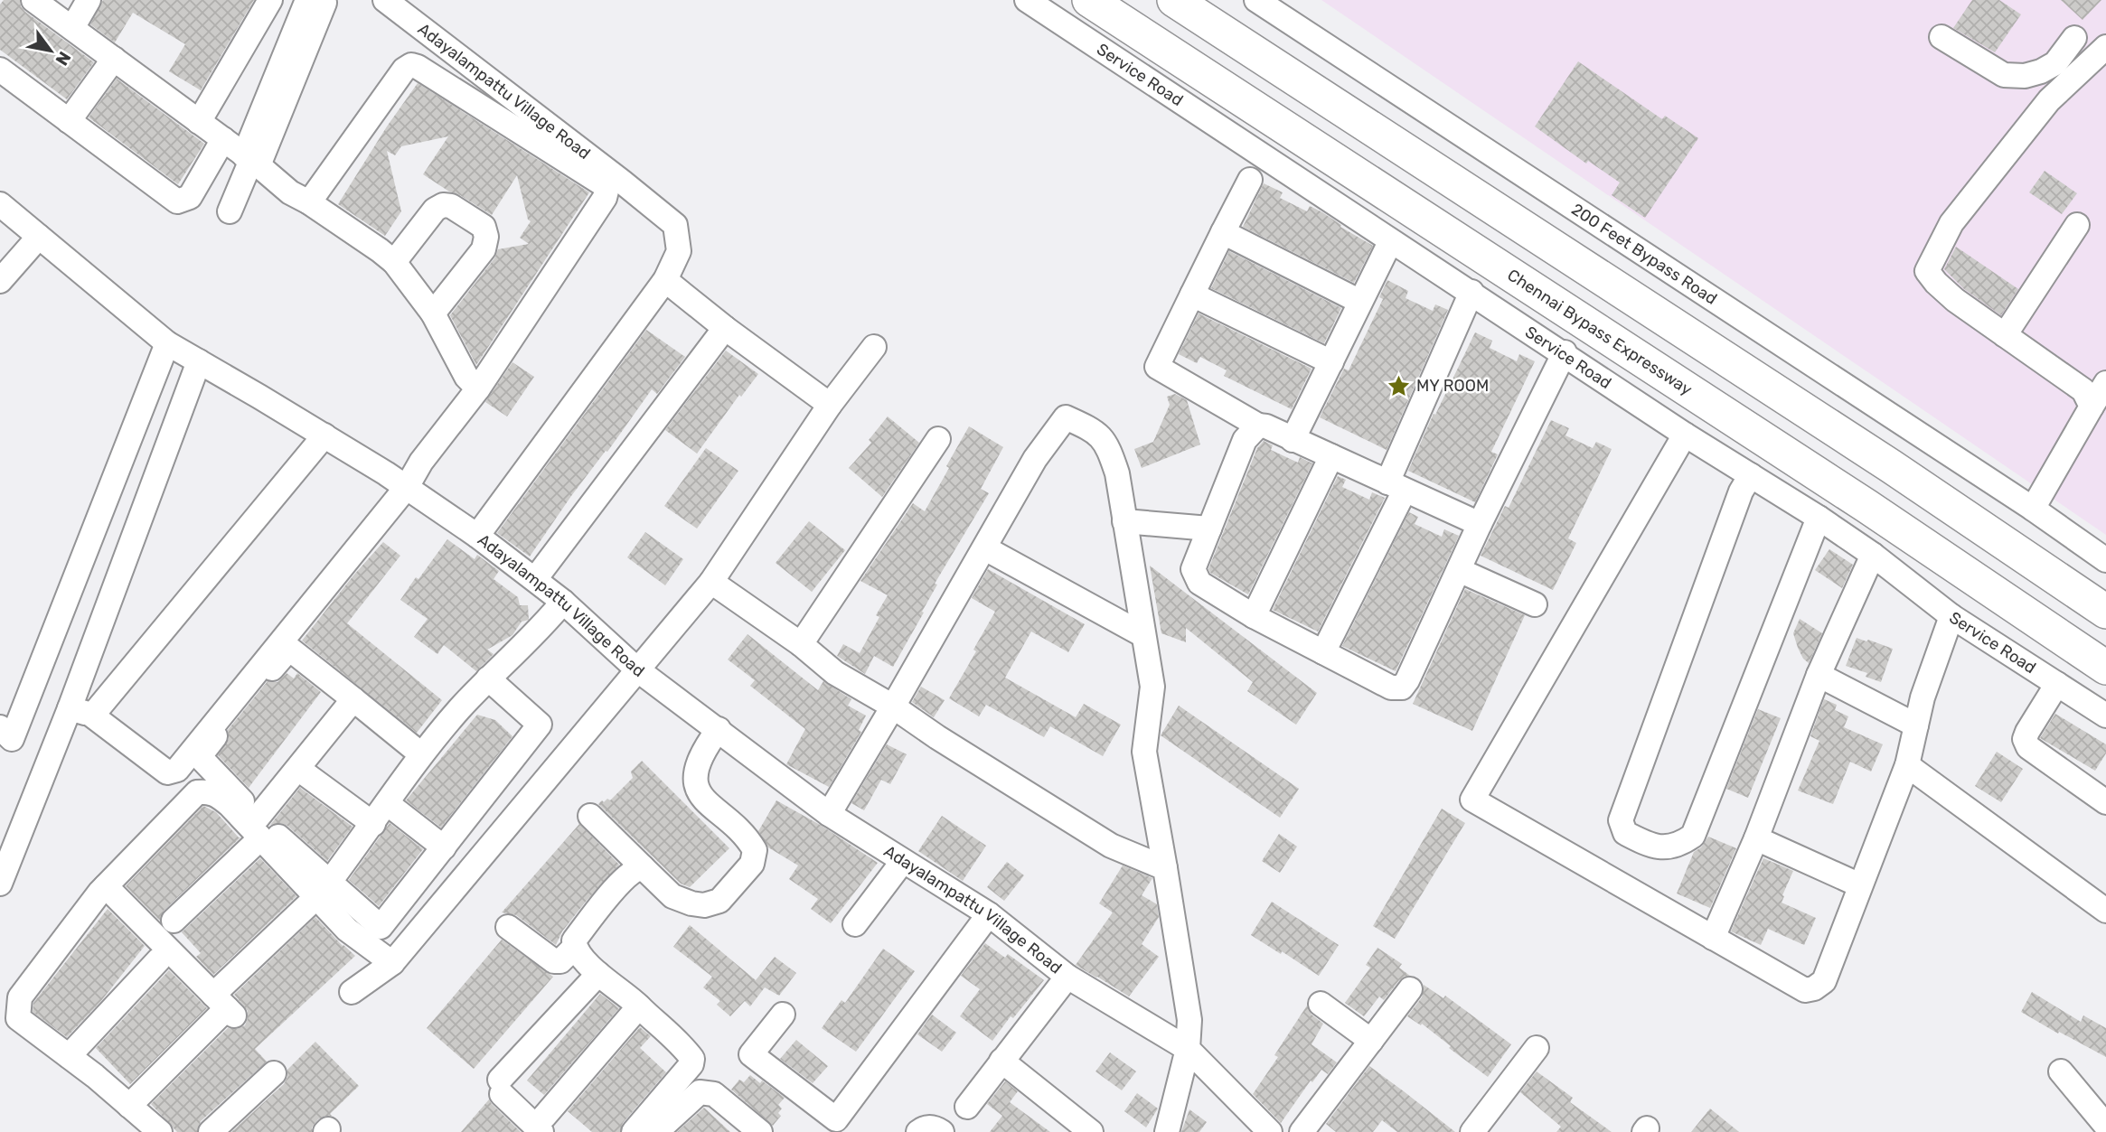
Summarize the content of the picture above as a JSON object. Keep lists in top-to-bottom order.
{
  "streets": {
    "highway": ["Chennai Bypass Expressway"],
    "street": ["Service Road", "Adayalampattu Village Road", "200 Feet Bypass Road"]
  },
  "places": {
    "place": ["MY ROOM"]
  },
  "north": "bottom right"
}
